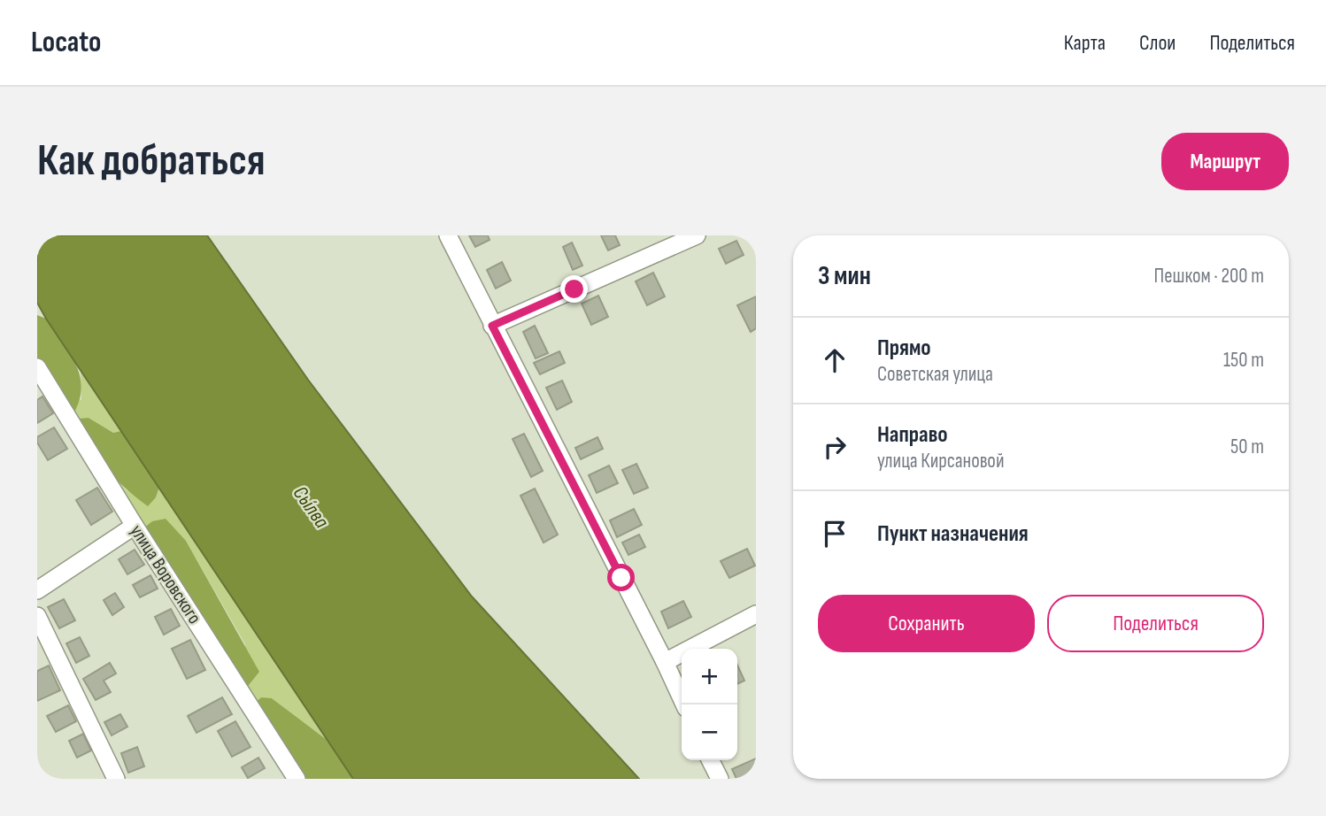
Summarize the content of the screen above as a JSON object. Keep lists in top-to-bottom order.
{
  "streets": {
    "street": ["улица Воровского"]
  },
  "water": ["Сы́лва"],
  "page": {
    "header": "Locato",
    "nav": ["Карта", "Слои", "Поделиться"],
    "buttons": [
      "Маршрут",
      ["Сохранить", "Поделиться"]
    ],
    "title": "Как добраться",
    "heading": ["3 мин", "Пешком · 200 m"],
    "list": [
      ["Прямо", "Советская улица", "150 m"],
      ["Направо", "улица Кирсановой", "50 m"],
      "Пункт назначения"
    ],
    "map_buttons": ["+", "−"]
  }
}
